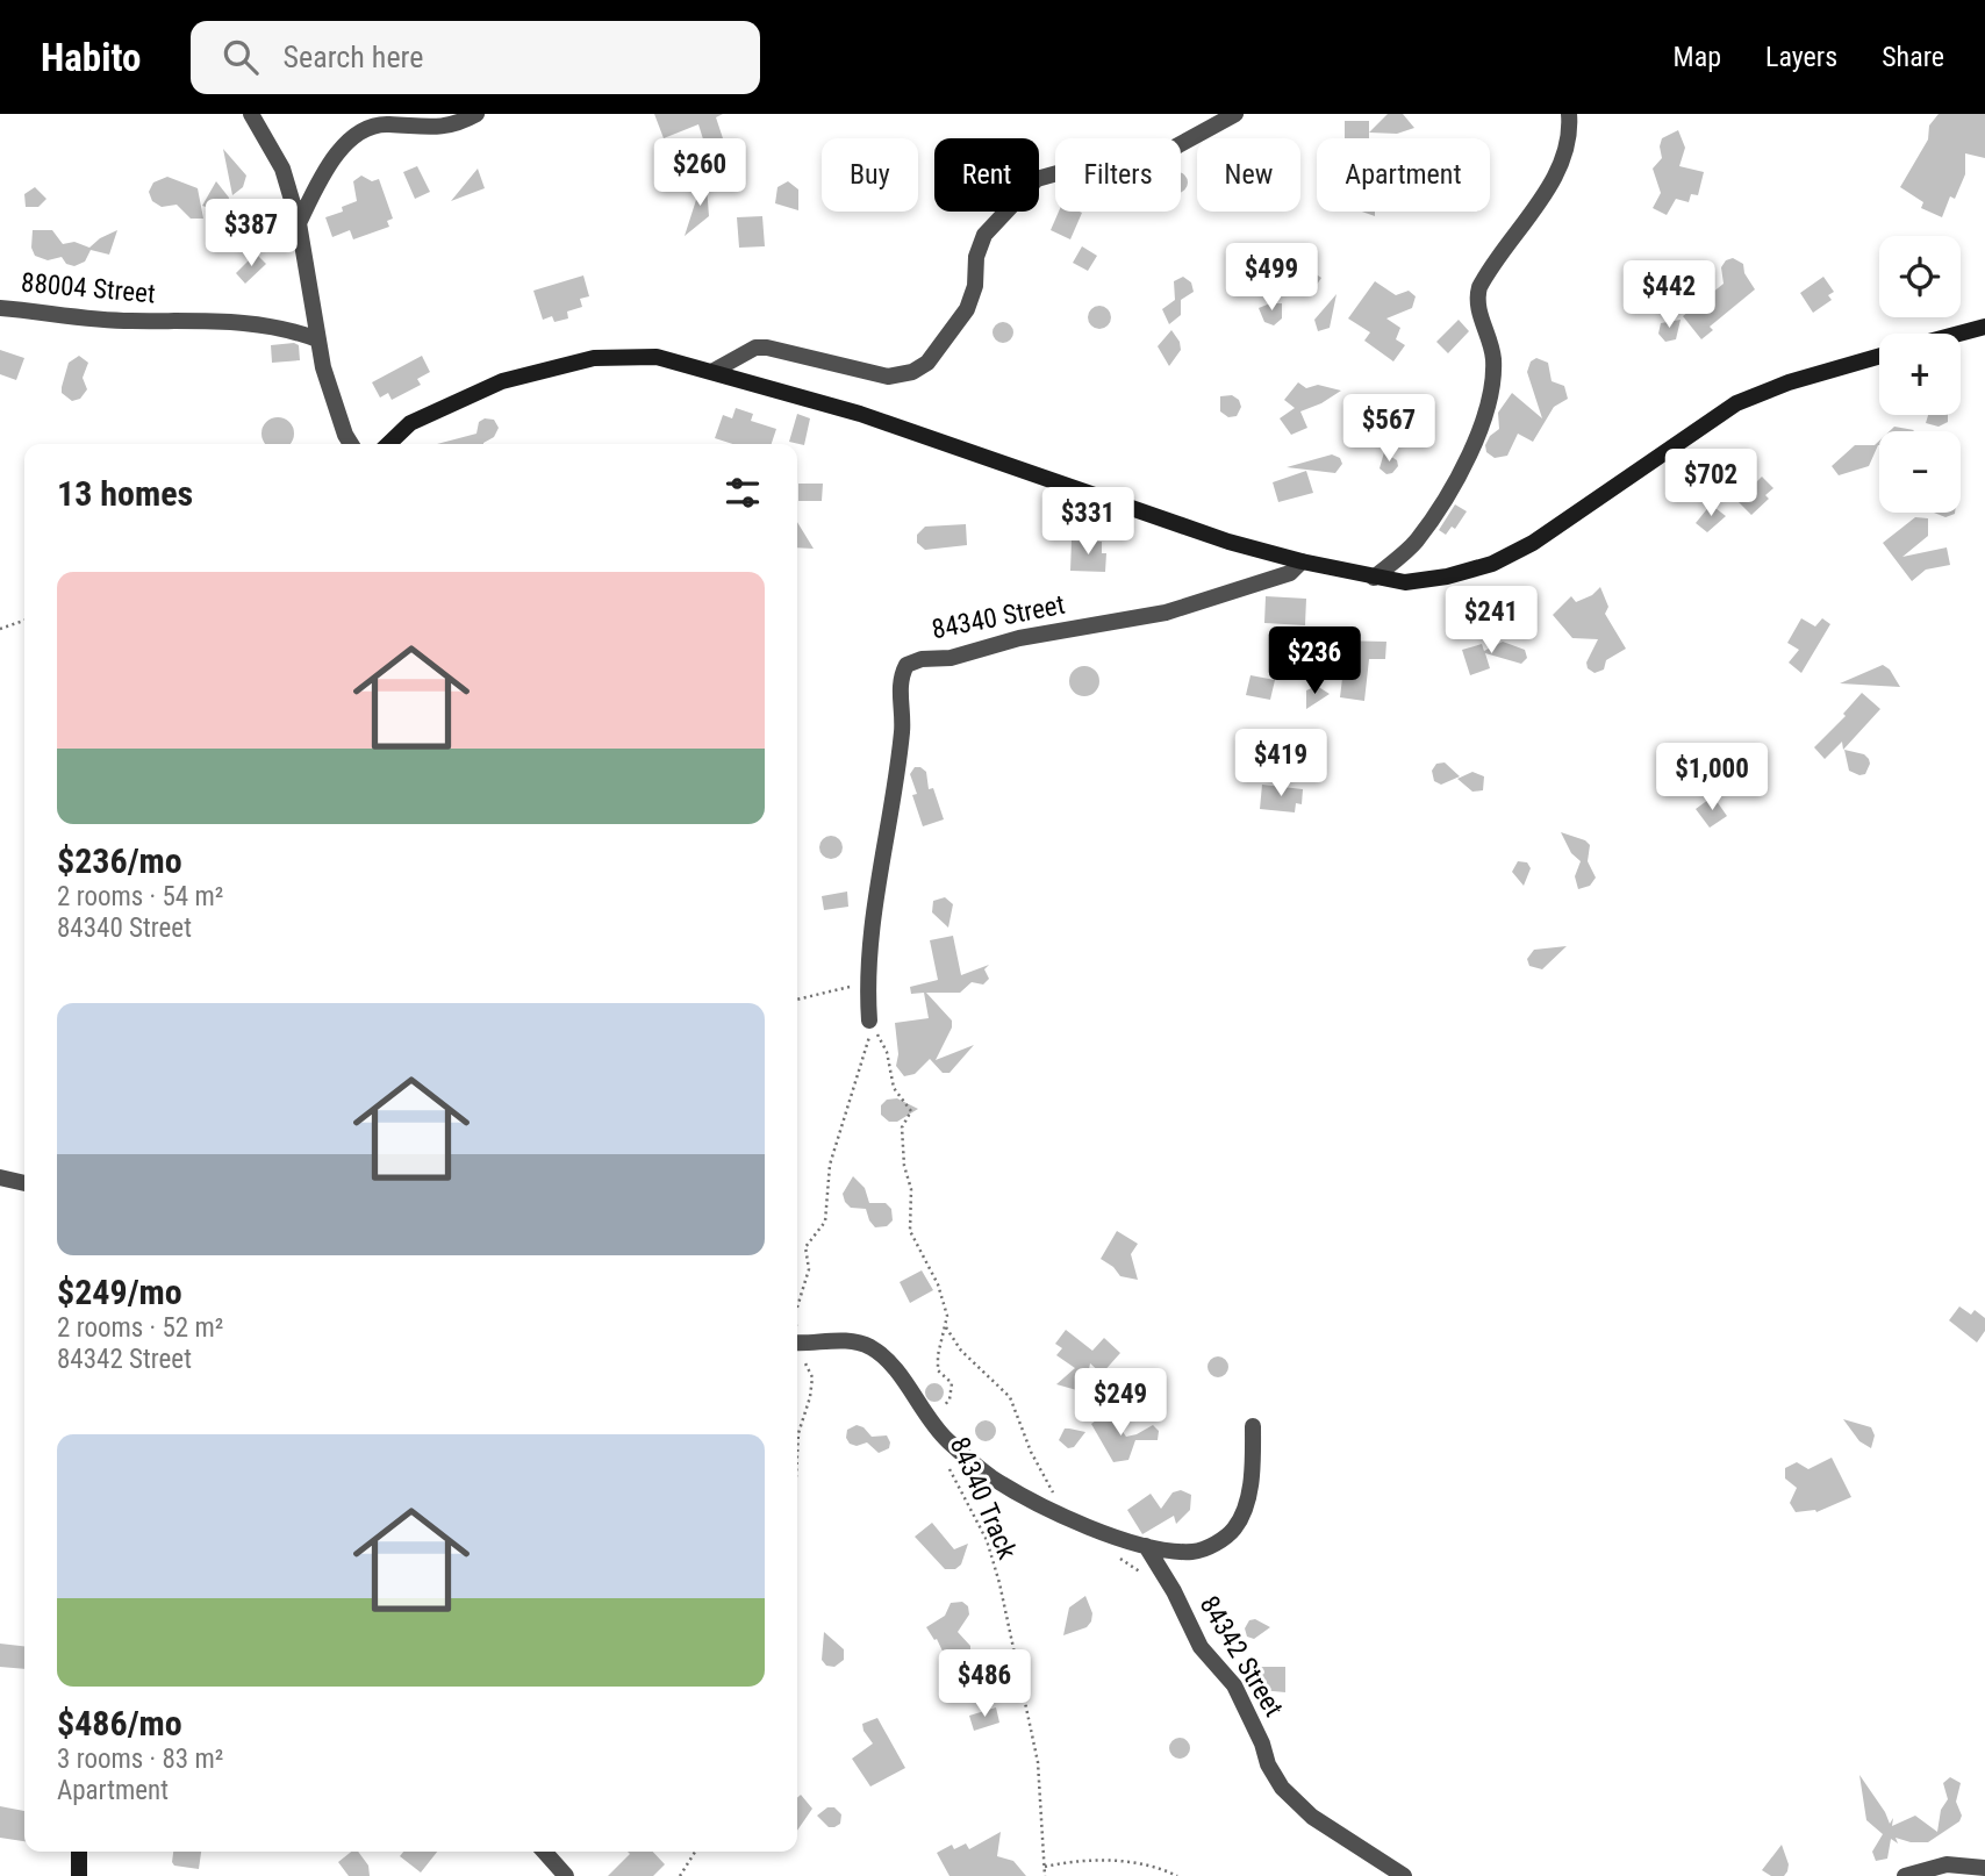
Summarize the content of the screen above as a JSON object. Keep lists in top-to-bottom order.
{
  "streets": {
    "street": ["88004 Street", "84340 Street", "84342 Street"],
    "path": ["84340 Track"]
  },
  "crossings": [
    ["84340 Street", "84340 Track"]
  ],
  "page": {
    "header": "Habito",
    "search": "Search here",
    "nav": ["Map", "Layers", "Share"],
    "price": [
      "$260",
      "$387",
      "$499",
      "$442",
      "$567",
      "$702",
      "$331",
      "$241",
      "$236",
      "$419",
      "$1,000",
      "$249",
      "$486"
    ],
    "chip": [
      "Buy",
      "Rent",
      "Filters",
      "New",
      "Apartment"
    ],
    "map_buttons": ["+", "−"],
    "heading": "13 homes",
    "list": [
      {
        "name": "$236/mo",
        "note": "2 rooms · 54 m² · 84340 Street"
      },
      {
        "name": "$249/mo",
        "note": "2 rooms · 52 m² · 84342 Street"
      },
      {
        "name": "$486/mo",
        "note": "3 rooms · 83 m² · Apartment"
      }
    ]
  }
}
